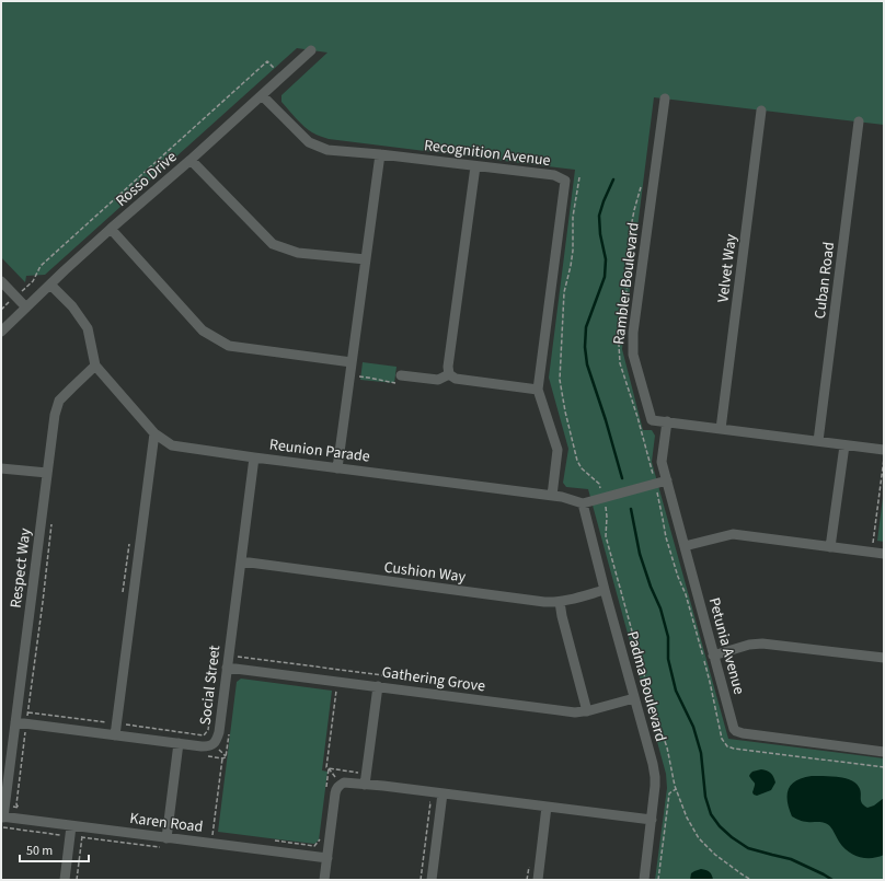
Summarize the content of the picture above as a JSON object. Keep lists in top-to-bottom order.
{
  "streets": {
    "street": [
      "Recognition Avenue",
      "Rosso Drive",
      "Velvet Way",
      "Cuban Road",
      "Rambler Boulevard",
      "Reunion Parade",
      "Respect Way",
      "Cushion Way",
      "Petunia Avenue",
      "Gathering Grove",
      "Social Street",
      "Padma Boulevard",
      "Karen Road"
    ]
  },
  "crossings": [
    ["Recognition Avenue", "Rosso Drive"],
    ["Recognition Avenue", "Reunion Parade"],
    ["Rosso Drive", "Reunion Parade"],
    ["Velvet Way", "Rambler Boulevard"],
    ["Cuban Road", "Rambler Boulevard"],
    ["Rambler Boulevard", "Petunia Avenue"],
    ["Reunion Parade", "Respect Way"],
    ["Reunion Parade", "Social Street"],
    ["Reunion Parade", "Padma Boulevard"],
    ["Respect Way", "Social Street"],
    ["Respect Way", "Karen Road"],
    ["Cushion Way", "Social Street"],
    ["Cushion Way", "Padma Boulevard"],
    ["Gathering Grove", "Social Street"],
    ["Gathering Grove", "Padma Boulevard"]
  ],
  "scale_bar": "50 m"
}
